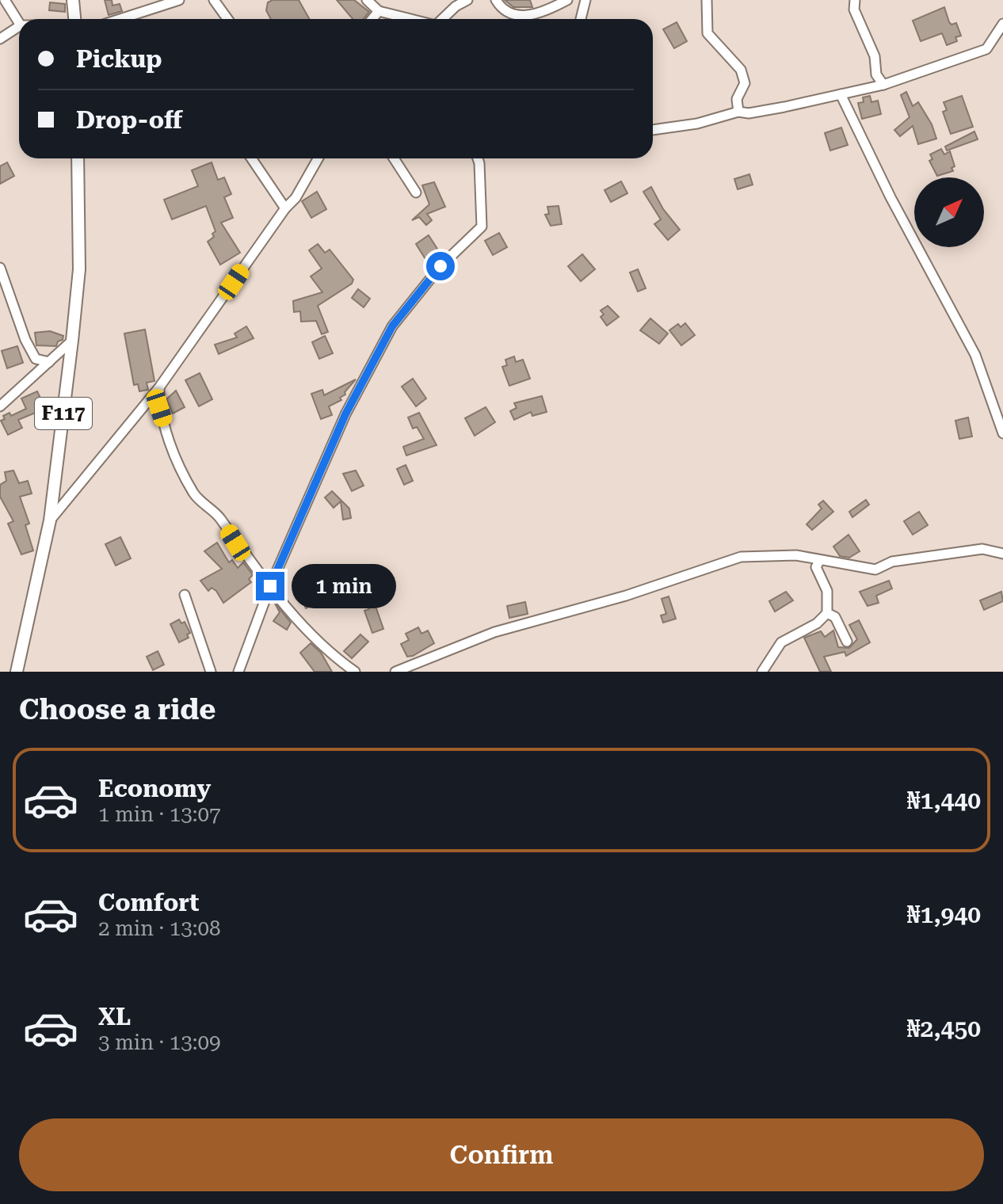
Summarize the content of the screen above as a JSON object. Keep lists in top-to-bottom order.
{
  "streets": {
    "main road": ["F117"]
  },
  "north": "top right",
  "page": {
    "banner": ["Pickup", "Drop-off"],
    "bubble": "1 min",
    "heading": "Choose a ride",
    "list": [
      {
        "name": "Economy",
        "note": "1 min · 13:07",
        "value": "₦1,440"
      },
      {
        "name": "Comfort",
        "note": "2 min · 13:08",
        "value": "₦1,940"
      },
      {
        "name": "XL",
        "note": "3 min · 13:09",
        "value": "₦2,450"
      }
    ],
    "buttons": "Confirm"
  }
}
